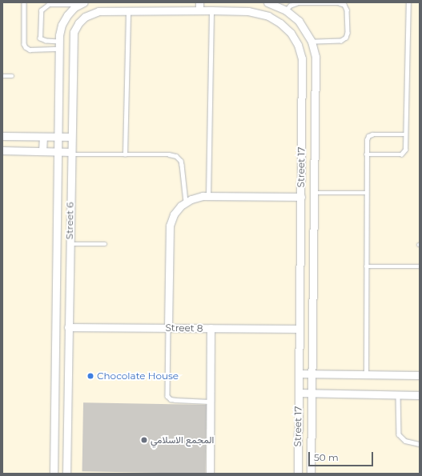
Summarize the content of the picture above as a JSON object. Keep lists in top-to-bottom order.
{
  "streets": {
    "street": ["Street 17", "Street 6", "Street 8"]
  },
  "crossings": [
    ["Street 17", "Street 6"],
    ["Street 17", "Street 8"],
    ["Street 6", "Street 8"]
  ],
  "places": ["Chocolate House", "المجمع الاسلامي"],
  "scale_bar": "50 m"
}
